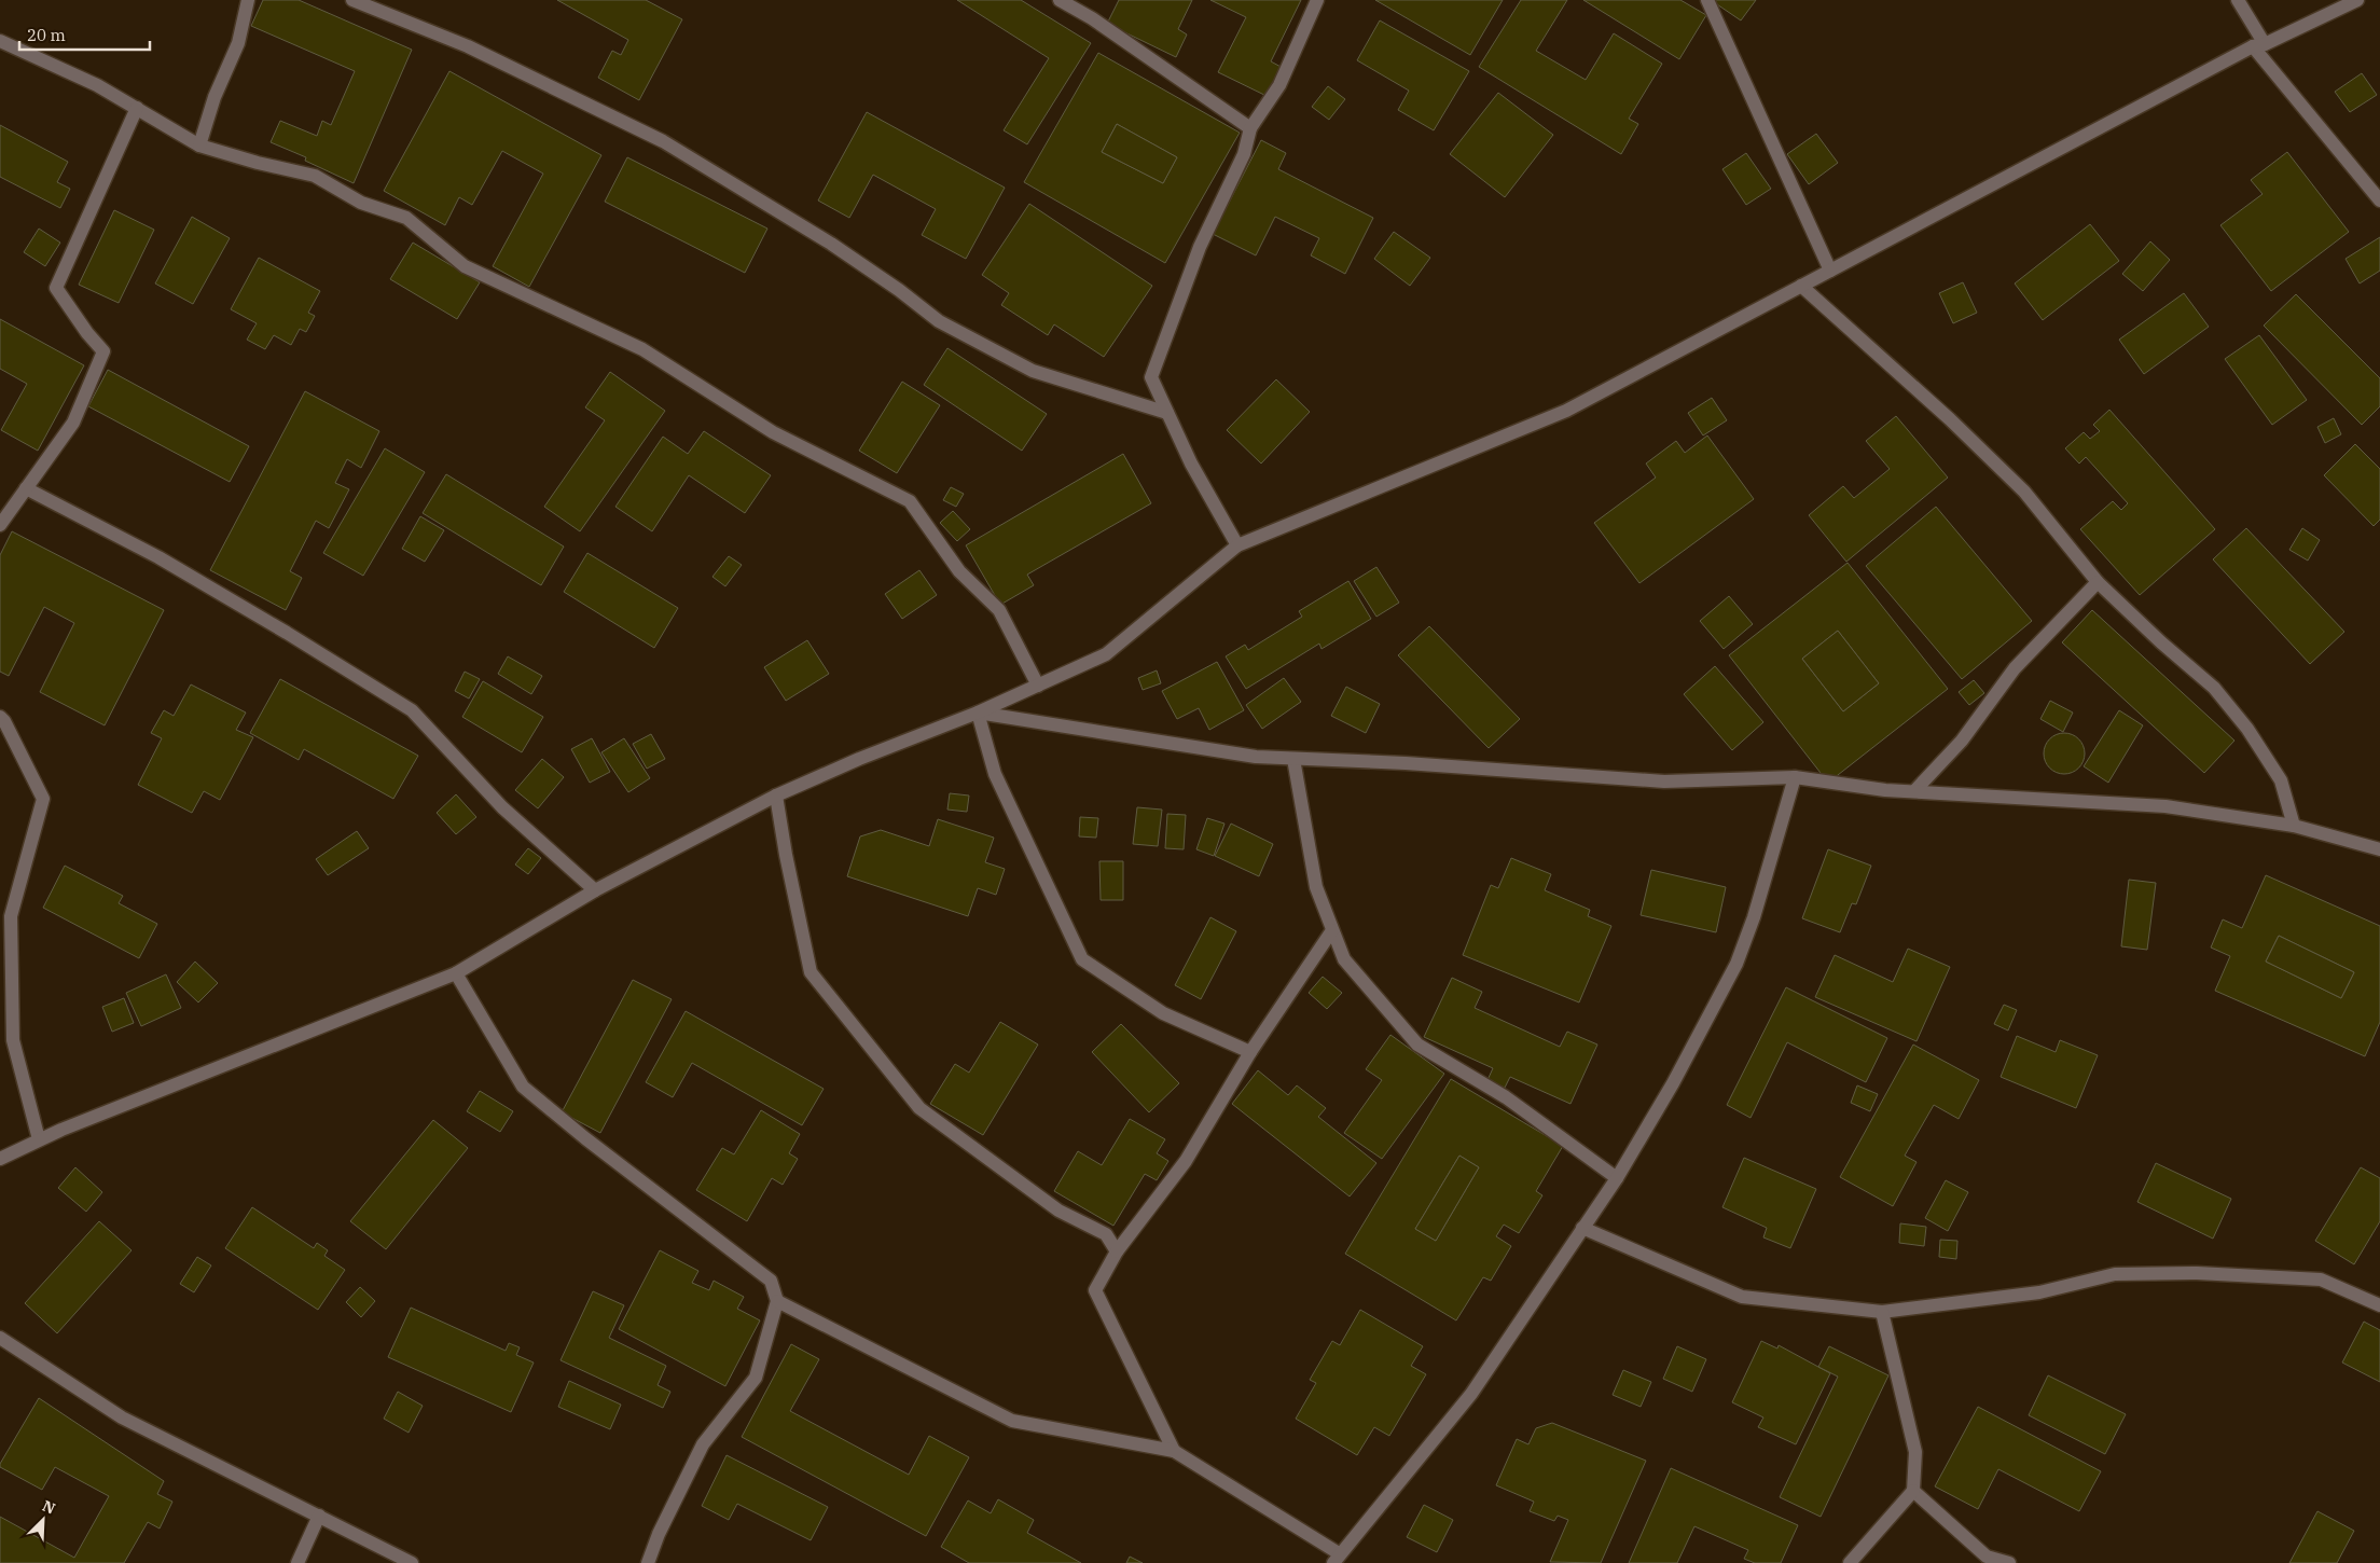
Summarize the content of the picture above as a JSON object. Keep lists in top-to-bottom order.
{
  "scale_bar": "20 m",
  "north": "top right"
}
